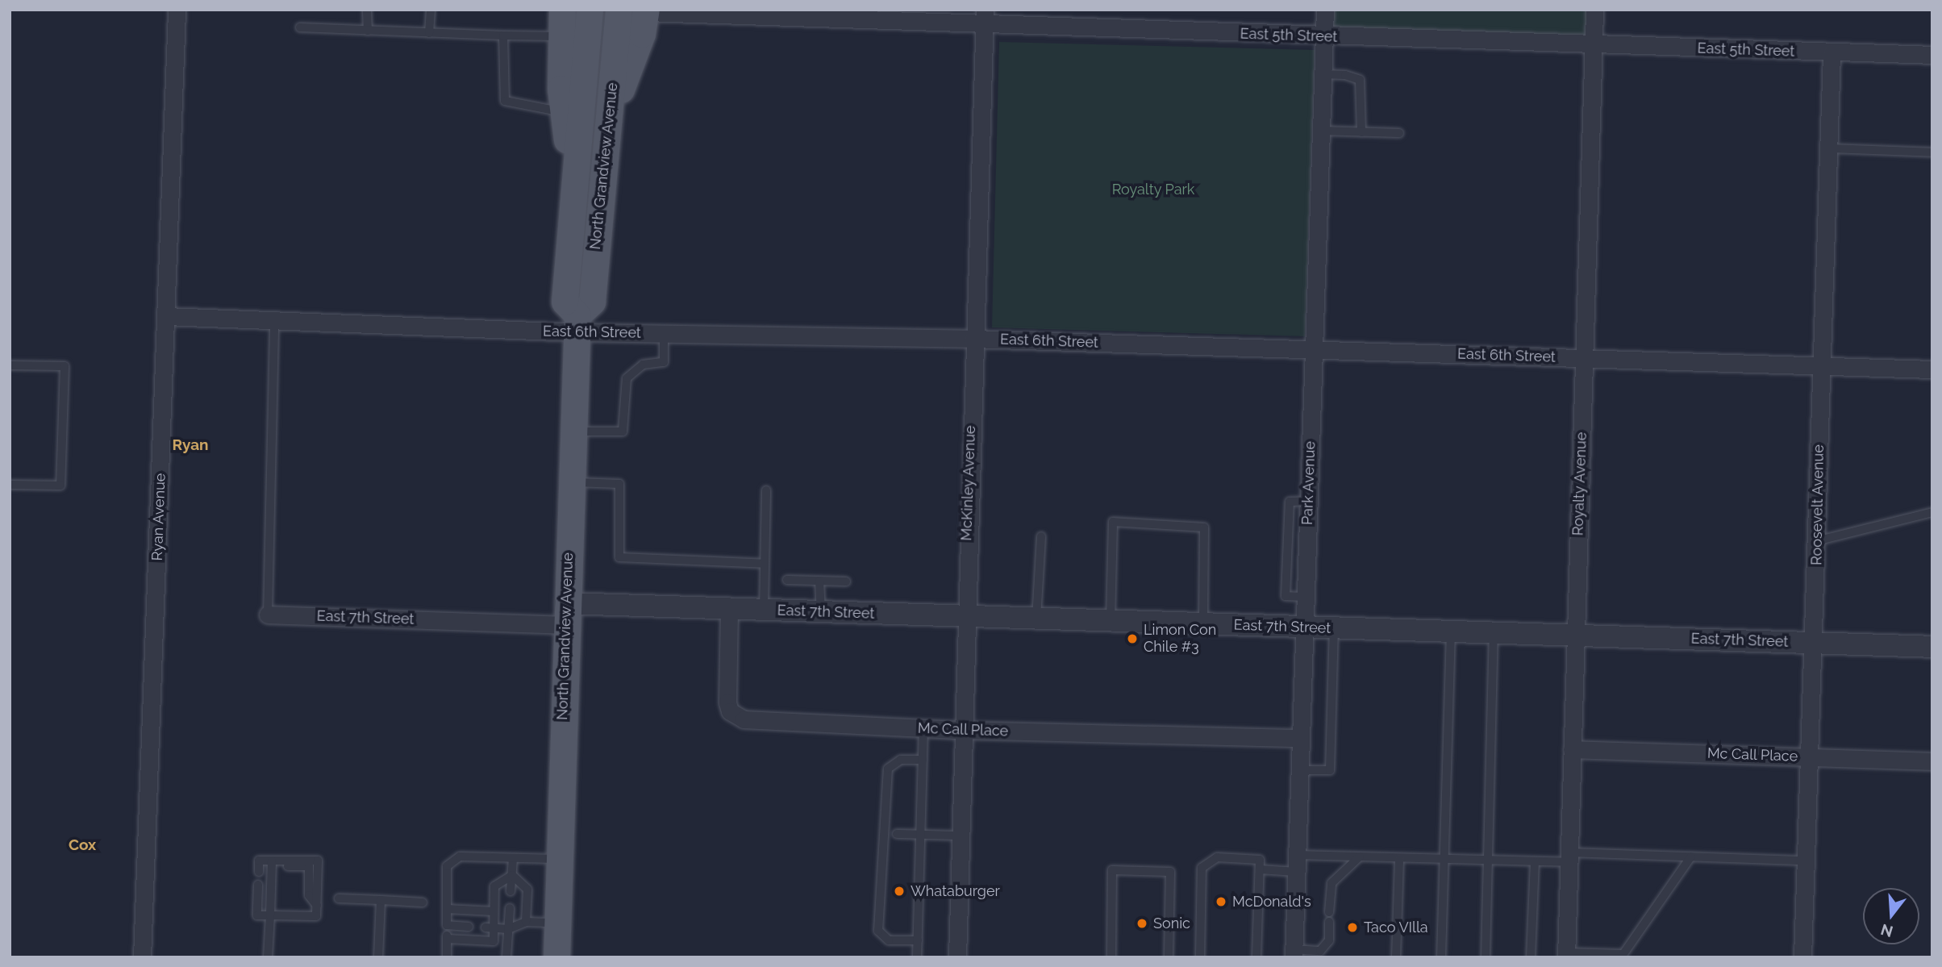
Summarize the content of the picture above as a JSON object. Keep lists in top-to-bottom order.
{
  "streets": {
    "main road": ["North Grandview Avenue"],
    "street": [
      "East 5th Street",
      "East 6th Street",
      "McKinley Avenue",
      "Park Avenue",
      "Royalty Avenue",
      "Roosevelt Avenue",
      "Ryan Avenue",
      "East 7th Street",
      "Mc Call Place"
    ]
  },
  "crossings": [
    ["East 5th Street", "McKinley Avenue"],
    ["East 5th Street", "Park Avenue"],
    ["East 5th Street", "Royalty Avenue"],
    ["East 5th Street", "Roosevelt Avenue"],
    ["North Grandview Avenue", "East 6th Street"],
    ["North Grandview Avenue", "East 7th Street"],
    ["East 6th Street", "McKinley Avenue"],
    ["East 6th Street", "Park Avenue"],
    ["East 6th Street", "Royalty Avenue"],
    ["East 6th Street", "Roosevelt Avenue"],
    ["East 6th Street", "Ryan Avenue"],
    ["McKinley Avenue", "East 7th Street"],
    ["McKinley Avenue", "Mc Call Place"],
    ["Park Avenue", "East 7th Street"],
    ["Park Avenue", "Mc Call Place"],
    ["Royalty Avenue", "East 7th Street"],
    ["Royalty Avenue", "Mc Call Place"],
    ["Roosevelt Avenue", "East 7th Street"],
    ["Roosevelt Avenue", "Mc Call Place"],
    ["East 7th Street", "Mc Call Place"]
  ],
  "districts": ["Ryan", "Cox"],
  "parks": ["Royalty Park"],
  "places": [
    "Limon Con Chile #3",
    "Whataburger",
    "McDonald's",
    "Sonic",
    "Taco VIlla"
  ],
  "north": "bottom"
}
